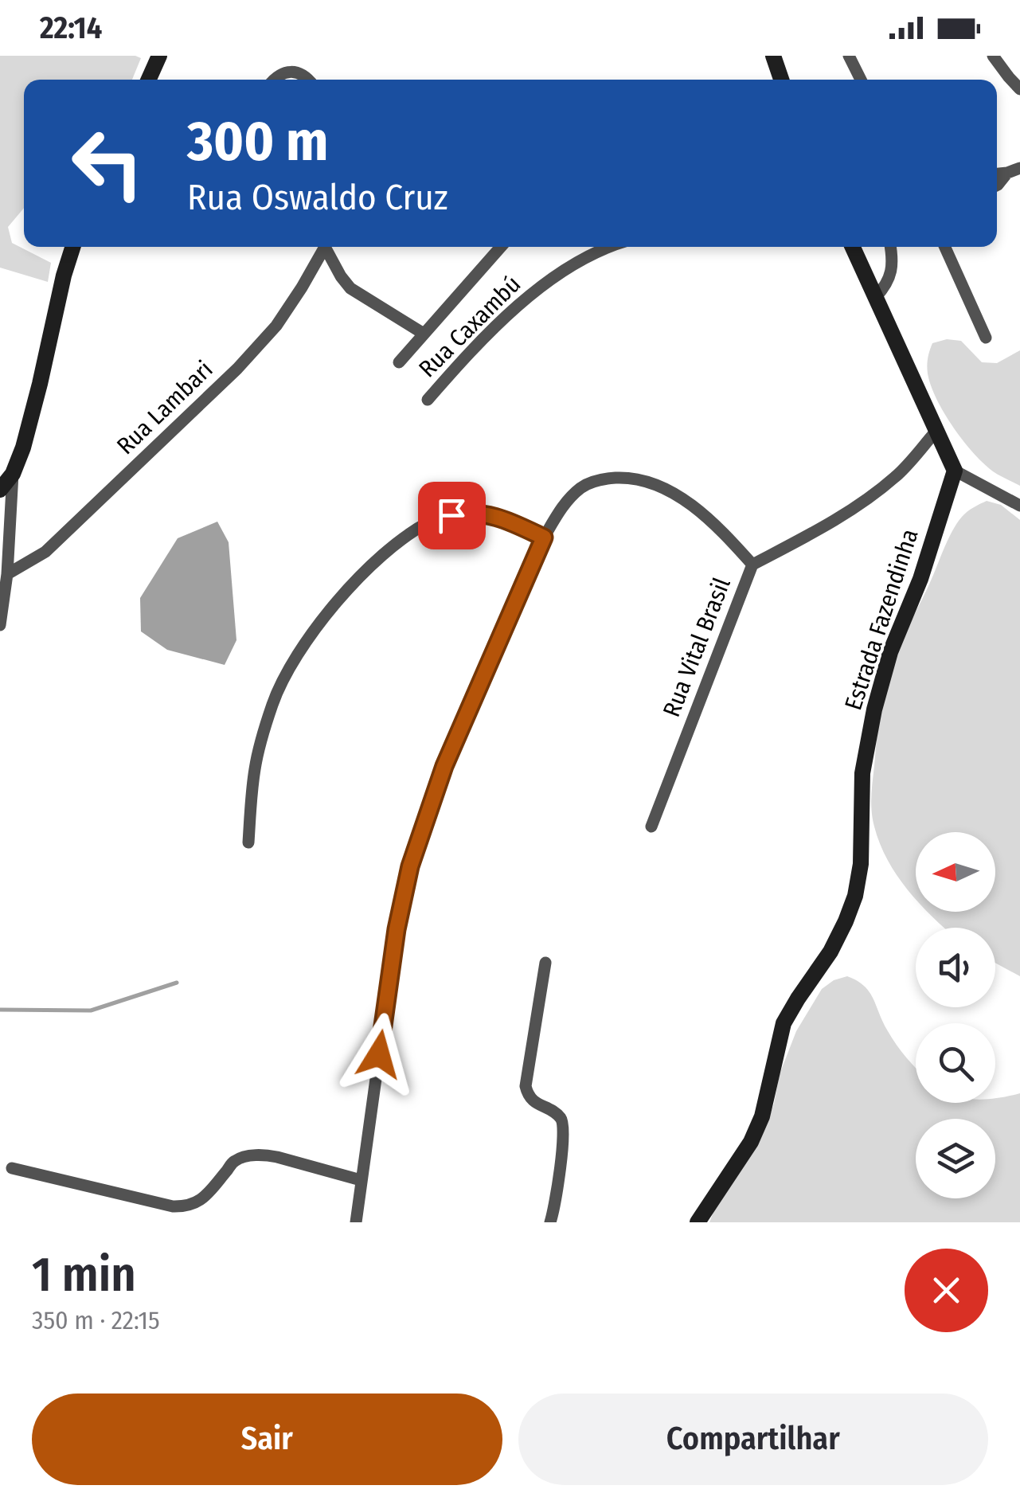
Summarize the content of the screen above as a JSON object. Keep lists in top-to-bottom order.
{
  "streets": {
    "street": [
      "Rua Caxambú",
      "Rua Lambari",
      "Estrada Fazendinha",
      "Rua Vital Brasil"
    ]
  },
  "north": "left",
  "page": {
    "status": "22:14",
    "turn": ["300 m", "Rua Oswaldo Cruz"],
    "heading": ["1 min", "350 m · 22:15"],
    "buttons": ["Sair", "Compartilhar"]
  }
}
